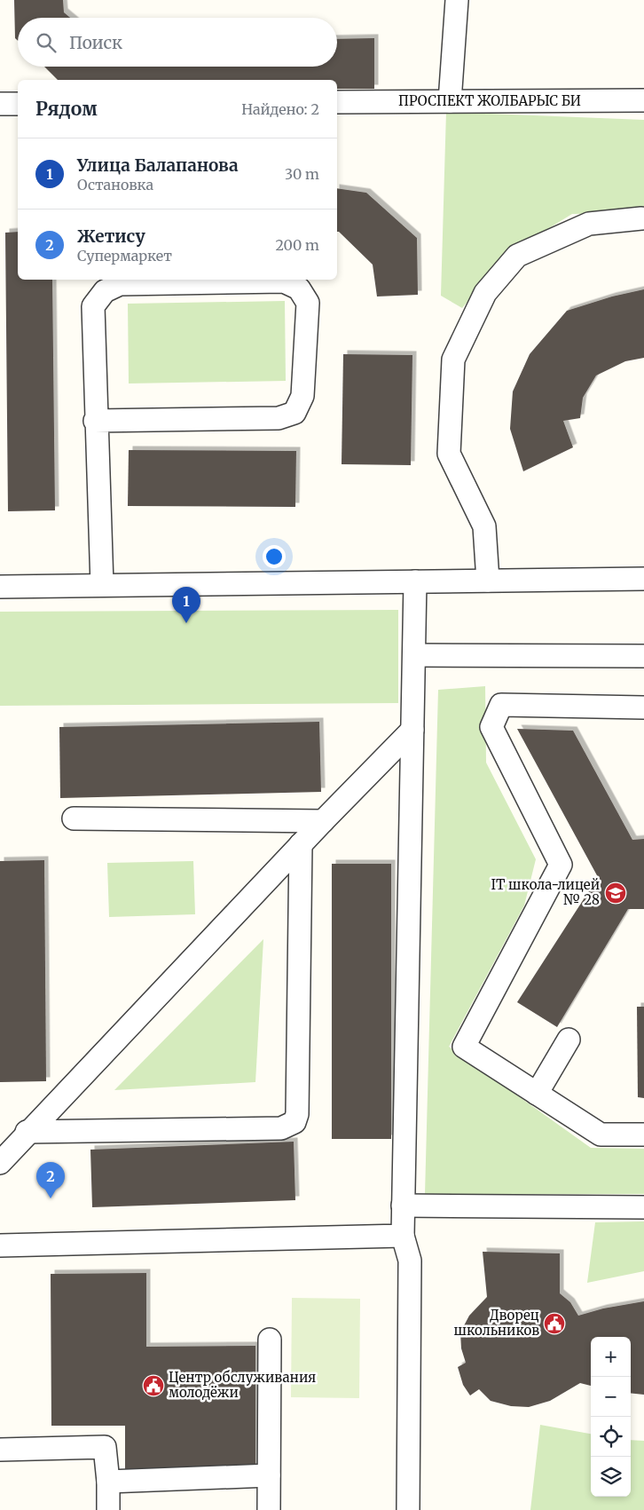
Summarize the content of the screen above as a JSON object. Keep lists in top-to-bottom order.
{
  "streets": {
    "street": ["ПРОСПЕКТ ЖОЛБАРЫС БИ"]
  },
  "places": {
    "school or university": ["IT школа-лицей № 28"],
    "public building": ["Дворец школьников", "Центр обслуживания молодёжи"]
  },
  "page": {
    "search": "Поиск",
    "heading": ["Рядом", "Найдено: 2"],
    "list": [
      {
        "mark": "1",
        "name": "Улица Балапанова",
        "note": "Остановка",
        "value": "30 m"
      },
      {
        "mark": "2",
        "name": "Жетису",
        "note": "Супермаркет",
        "value": "200 m"
      }
    ],
    "pins": ["1", "2"],
    "map_buttons": ["+", "−"]
  }
}
